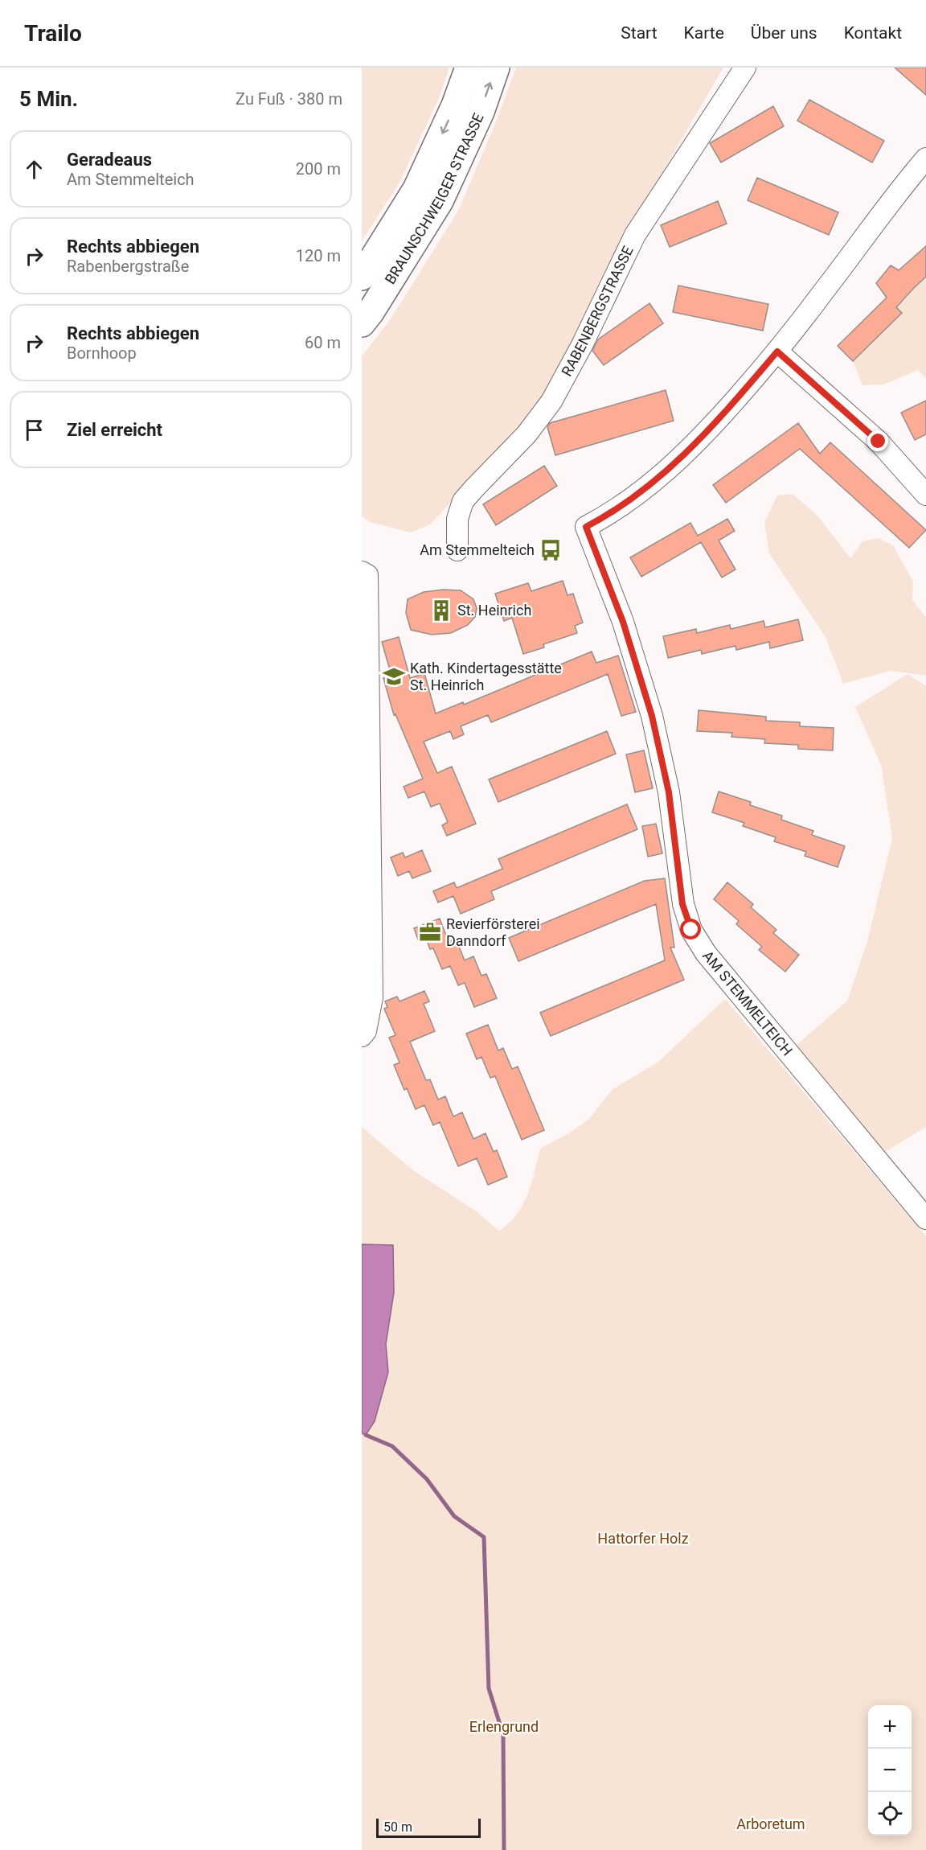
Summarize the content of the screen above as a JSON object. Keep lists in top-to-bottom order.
{
  "streets": {
    "main road": ["BRAUNSCHWEIGER STRASSE"],
    "street": ["RABENBERGSTRASSE", "AM STEMMELTEICH"]
  },
  "parks": ["Hattorfer Holz", "Erlengrund", "Arboretum"],
  "places": {
    "bus stop": ["Am Stemmelteich"],
    "building": ["St. Heinrich"],
    "school or university": ["Kath. Kindertagesstätte St. Heinrich"],
    "office": ["Revierförsterei Danndorf"]
  },
  "scale_bar": "50 m",
  "page": {
    "header": "Trailo",
    "nav": [
      "Start",
      "Karte",
      "Über uns",
      "Kontakt"
    ],
    "heading": ["5 Min.", "Zu Fuß · 380 m"],
    "list": [
      ["Geradeaus", "Am Stemmelteich", "200 m"],
      ["Rechts abbiegen", "Rabenbergstraße", "120 m"],
      ["Rechts abbiegen", "Bornhoop", "60 m"],
      "Ziel erreicht"
    ],
    "map_buttons": ["+", "−"],
    "scale": "50 m"
  }
}
